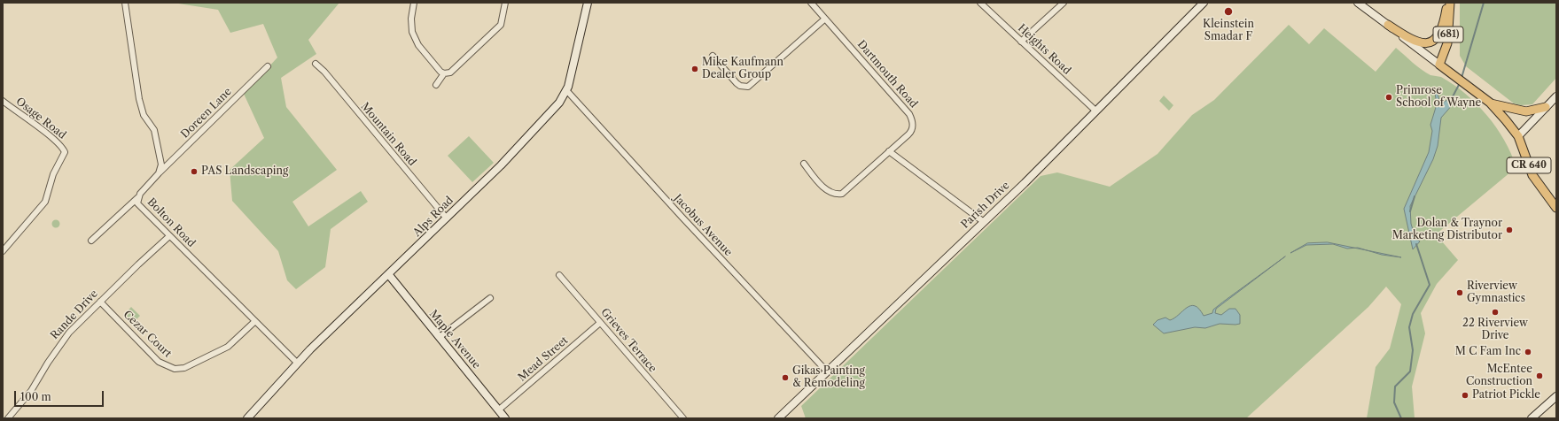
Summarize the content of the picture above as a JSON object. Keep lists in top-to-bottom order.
{
  "streets": {
    "main road": ["(681)", "CR 640"],
    "street": [
      "Heights Road",
      "Dartmouth Road",
      "Doreen Lane",
      "Osage Road",
      "Mountain Road",
      "Parish Drive",
      "Alps Road",
      "Bolton Road",
      "Jacobus Avenue",
      "Rande Drive",
      "Cezar Court",
      "Maple Avenue",
      "Grieves Terrace",
      "Mead Street"
    ]
  },
  "crossings": [
    ["(681)", "CR 640"],
    ["Heights Road", "Parish Drive"],
    ["Doreen Lane", "Bolton Road"],
    ["Mountain Road", "Alps Road"],
    ["Parish Drive", "Jacobus Avenue"],
    ["Alps Road", "Bolton Road"],
    ["Alps Road", "Jacobus Avenue"],
    ["Alps Road", "Maple Avenue"],
    ["Bolton Road", "Rande Drive"],
    ["Bolton Road", "Cezar Court"],
    ["Rande Drive", "Cezar Court"],
    ["Maple Avenue", "Mead Street"],
    ["Grieves Terrace", "Mead Street"]
  ],
  "places": [
    "Kleinstein Smadar F",
    "Mike Kaufmann Dealer Group",
    "Primrose School of Wayne",
    "PAS Landscaping",
    "Dolan & Traynor Marketing Distributor",
    "Riverview Gymnastics",
    "22 Riverview Drive",
    "M C Fam Inc",
    "McEntee Construction",
    "Gikas Painting & Remodeling",
    "Patriot Pickle"
  ],
  "scale_bar": "100 m"
}
